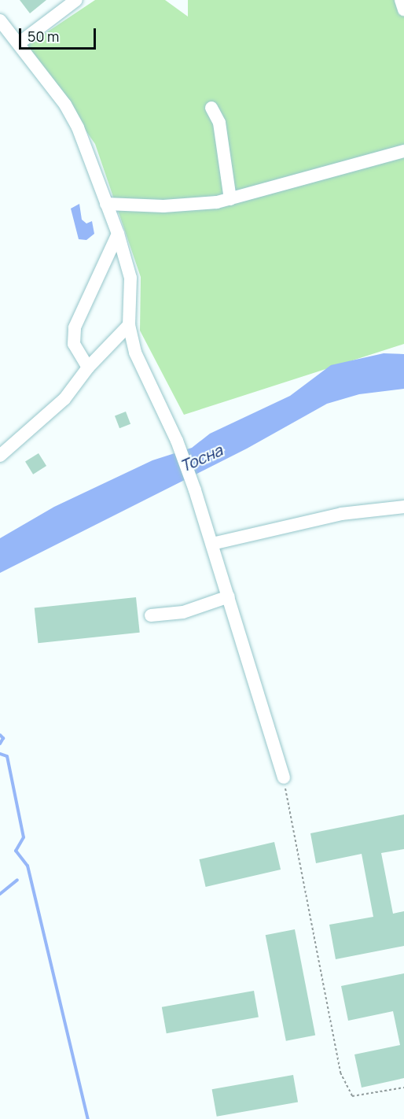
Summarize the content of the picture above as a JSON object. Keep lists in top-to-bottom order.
{
  "water": ["Тосна"],
  "scale_bar": "50 m"
}
